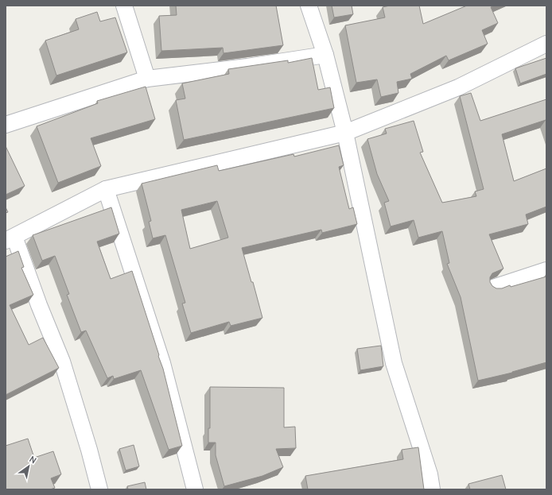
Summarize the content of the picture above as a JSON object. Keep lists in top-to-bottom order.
{
  "north": "top right"
}
